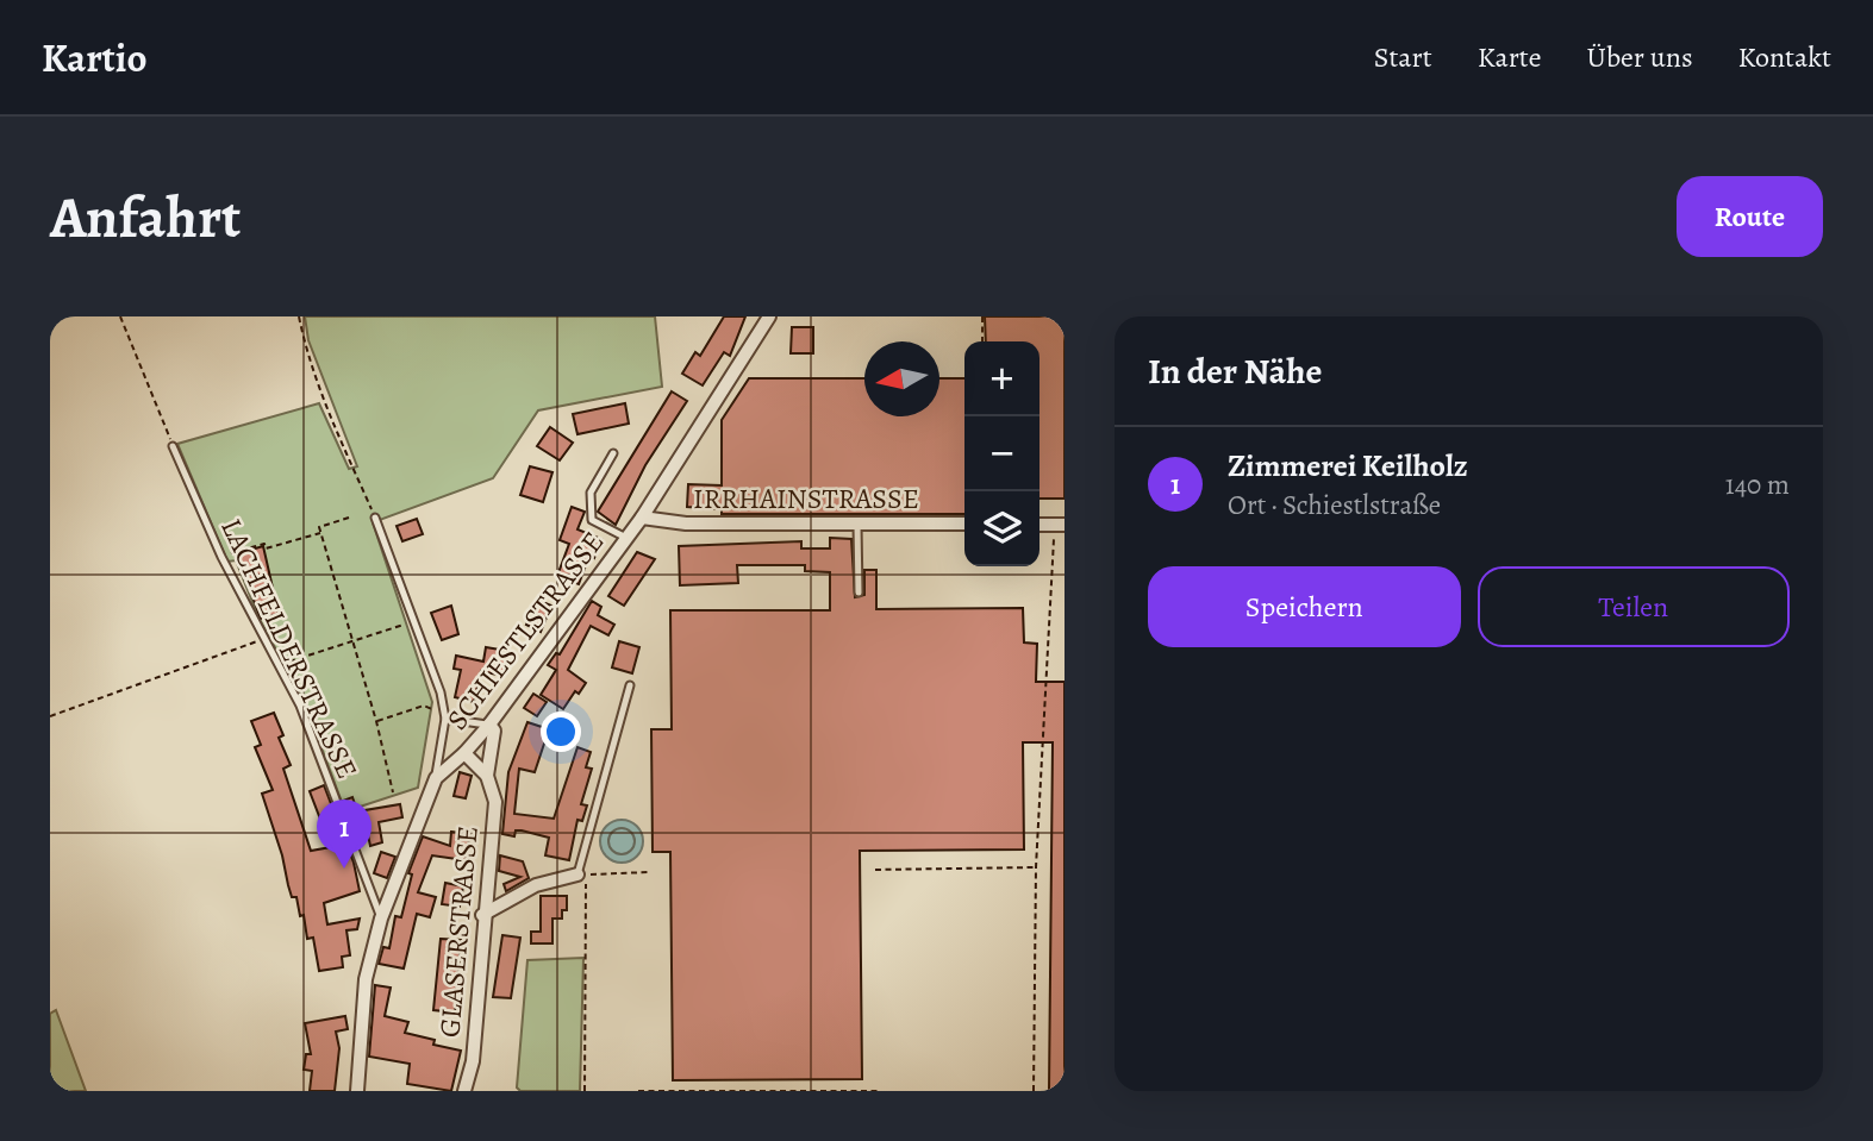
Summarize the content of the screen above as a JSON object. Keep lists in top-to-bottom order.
{
  "streets": {
    "street": ["IRRHAINSTRASSE", "SCHIESTLSTRASSE", "GLASERSTRASSE"],
    "lane": ["LACHFELDERSTRASSE"]
  },
  "crossings": [
    ["IRRHAINSTRASSE", "SCHIESTLSTRASSE"],
    ["SCHIESTLSTRASSE", "LACHFELDERSTRASSE"],
    ["SCHIESTLSTRASSE", "GLASERSTRASSE"]
  ],
  "north": "left",
  "page": {
    "header": "Kartio",
    "nav": [
      "Start",
      "Karte",
      "Über uns",
      "Kontakt"
    ],
    "buttons": [
      "Route",
      ["Speichern", "Teilen"]
    ],
    "title": "Anfahrt",
    "heading": "In der Nähe",
    "map_buttons": ["+", "−"],
    "list": [
      {
        "mark": "1",
        "name": "Zimmerei Keilholz",
        "note": "Ort · Schiestlstraße",
        "value": "140 m"
      }
    ],
    "pins": "1"
  }
}
